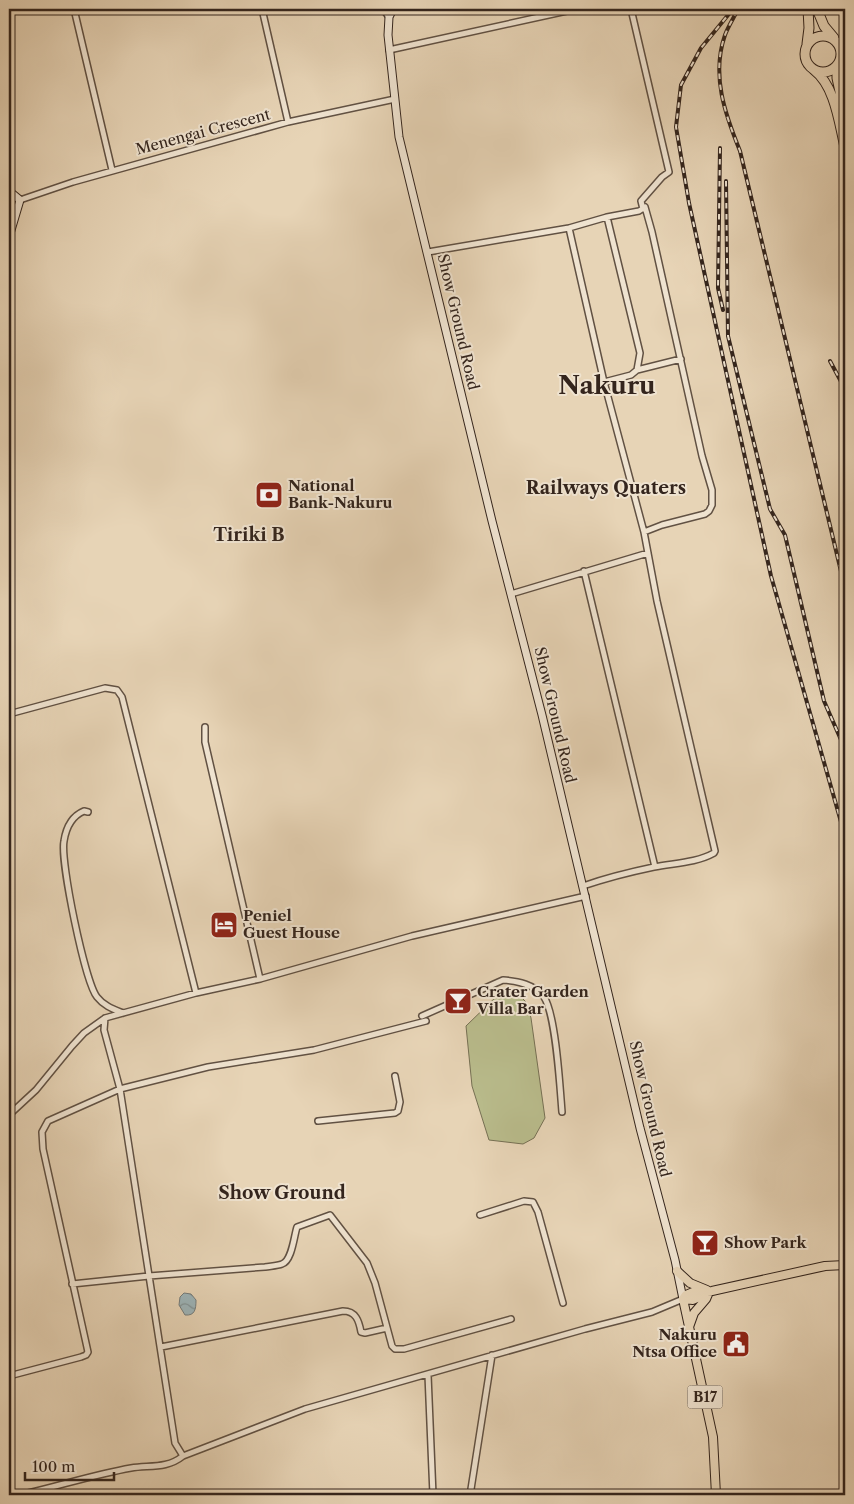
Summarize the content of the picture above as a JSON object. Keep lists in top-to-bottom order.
{
  "streets": {
    "main road": ["Show Ground Road", "B17"],
    "street": ["Menengai Crescent"]
  },
  "crossings": [
    ["Menengai Crescent", "Show Ground Road"],
    ["Show Ground Road", "B17"]
  ],
  "districts": [
    "Nakuru",
    "Railways Quaters",
    "Tiriki B",
    "Show Ground"
  ],
  "places": {
    "bank": ["National Bank-Nakuru"],
    "hotel": ["Peniel Guest House"],
    "bar": ["Crater Garden Villa Bar", "Show Park"],
    "public building": ["Nakuru Ntsa Office"]
  },
  "scale_bar": "100 m"
}
